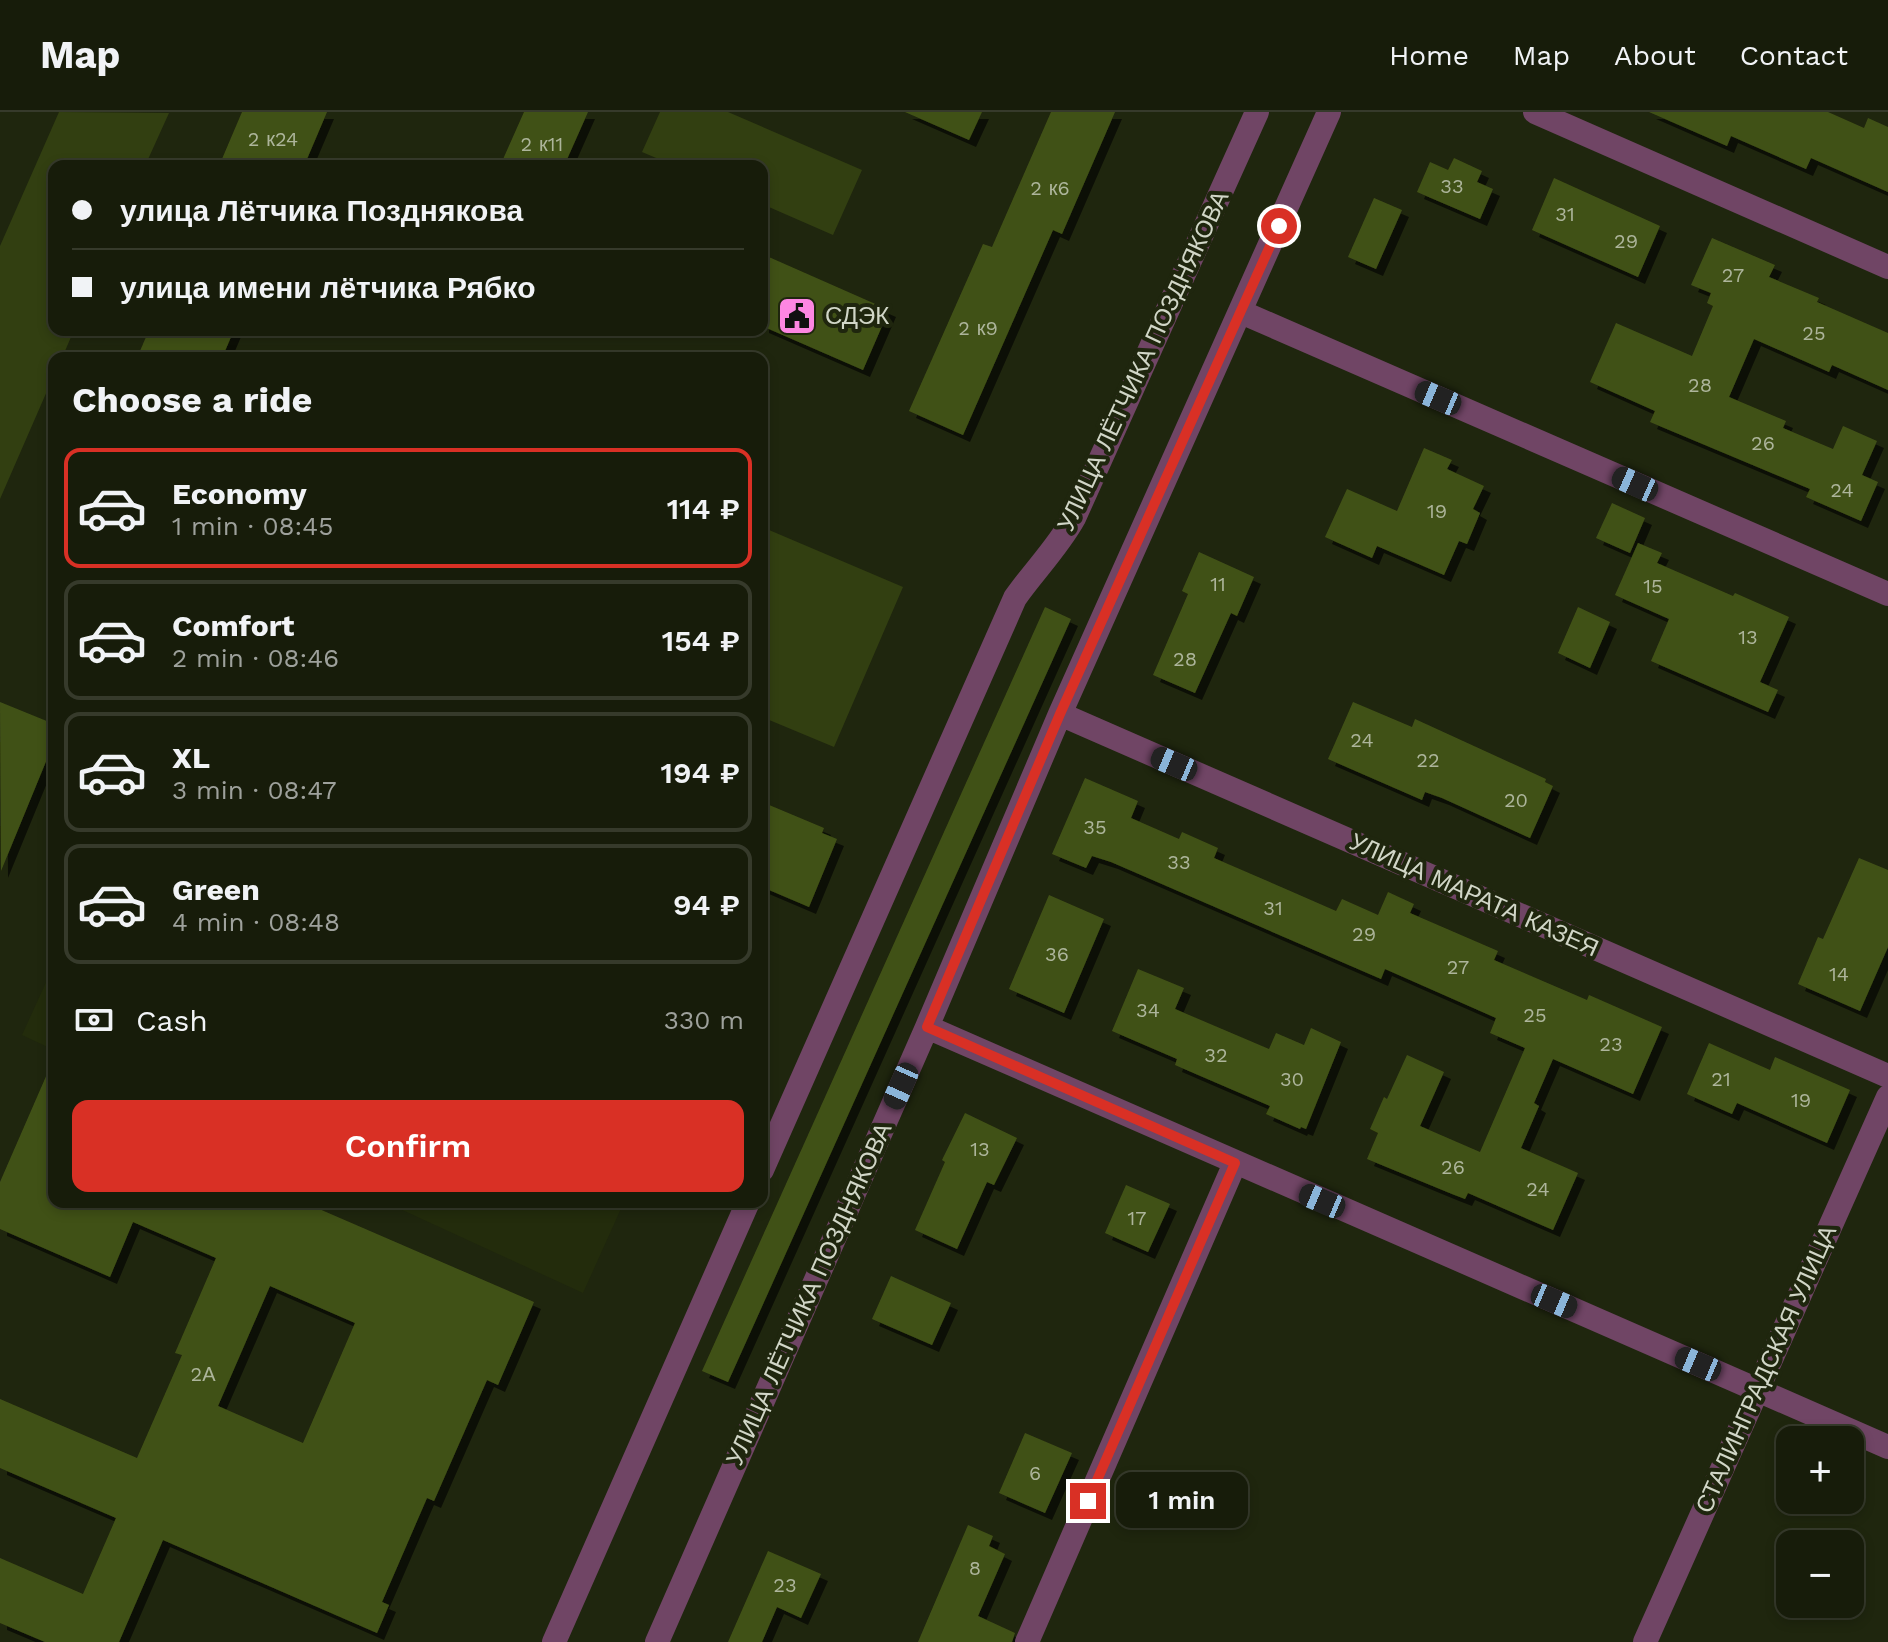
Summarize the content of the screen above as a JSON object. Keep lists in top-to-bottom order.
{
  "streets": {
    "street": ["УЛИЦА ЛЁТЧИКА ПОЗДНЯКОВА", "УЛИЦА МАРАТА КАЗЕЯ", "СТАЛИНГРАДСКАЯ УЛИЦА"]
  },
  "crossings": [
    ["УЛИЦА ЛЁТЧИКА ПОЗДНЯКОВА", "УЛИЦА МАРАТА КАЗЕЯ"]
  ],
  "places": {
    "public building": ["СДЭК"]
  },
  "house_numbers": [
    "2 к24",
    "2 к11",
    "33",
    "2 к6",
    "31",
    "29",
    "27",
    "2 к9",
    "25",
    "28",
    "26",
    "24",
    "19",
    "11",
    "15",
    "13",
    "28",
    "24",
    "22",
    "20",
    "35",
    "33",
    "31",
    "29",
    "36",
    "27",
    "14",
    "34",
    "25",
    "23",
    "32",
    "30",
    "21",
    "19",
    "13",
    "26",
    "24",
    "17",
    "2А",
    "6",
    "8",
    "23"
  ],
  "page": {
    "header": "Map",
    "nav": [
      "Home",
      "Map",
      "About",
      "Contact"
    ],
    "banner": ["улица Лётчика Позднякова", "улица имени лётчика Рябко"],
    "heading": "Choose a ride",
    "list": [
      {
        "name": "Economy",
        "note": "1 min · 08:45",
        "value": "114 ₽"
      },
      {
        "name": "Comfort",
        "note": "2 min · 08:46",
        "value": "154 ₽"
      },
      {
        "name": "XL",
        "note": "3 min · 08:47",
        "value": "194 ₽"
      },
      {
        "name": "Green",
        "note": "4 min · 08:48",
        "value": "94 ₽"
      }
    ],
    "pay": ["Cash", "330 m"],
    "buttons": "Confirm",
    "map_buttons": ["+", "−"],
    "bubble": "1 min"
  }
}
